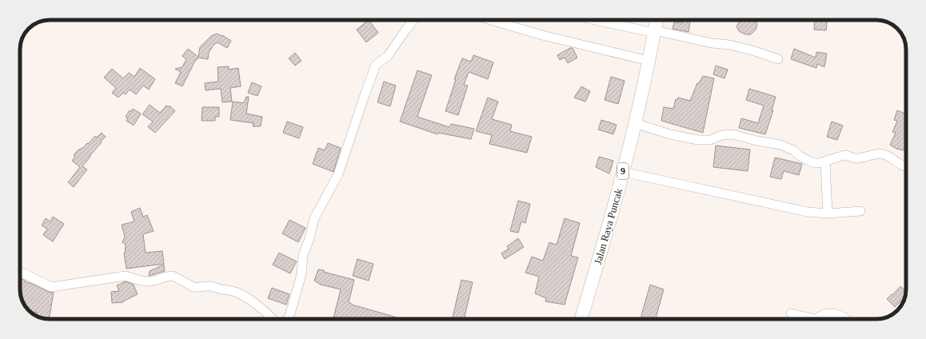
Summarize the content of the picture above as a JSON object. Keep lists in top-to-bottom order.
{
  "streets": {
    "highway": ["9", "Jalan Raya Puncak"]
  }
}
